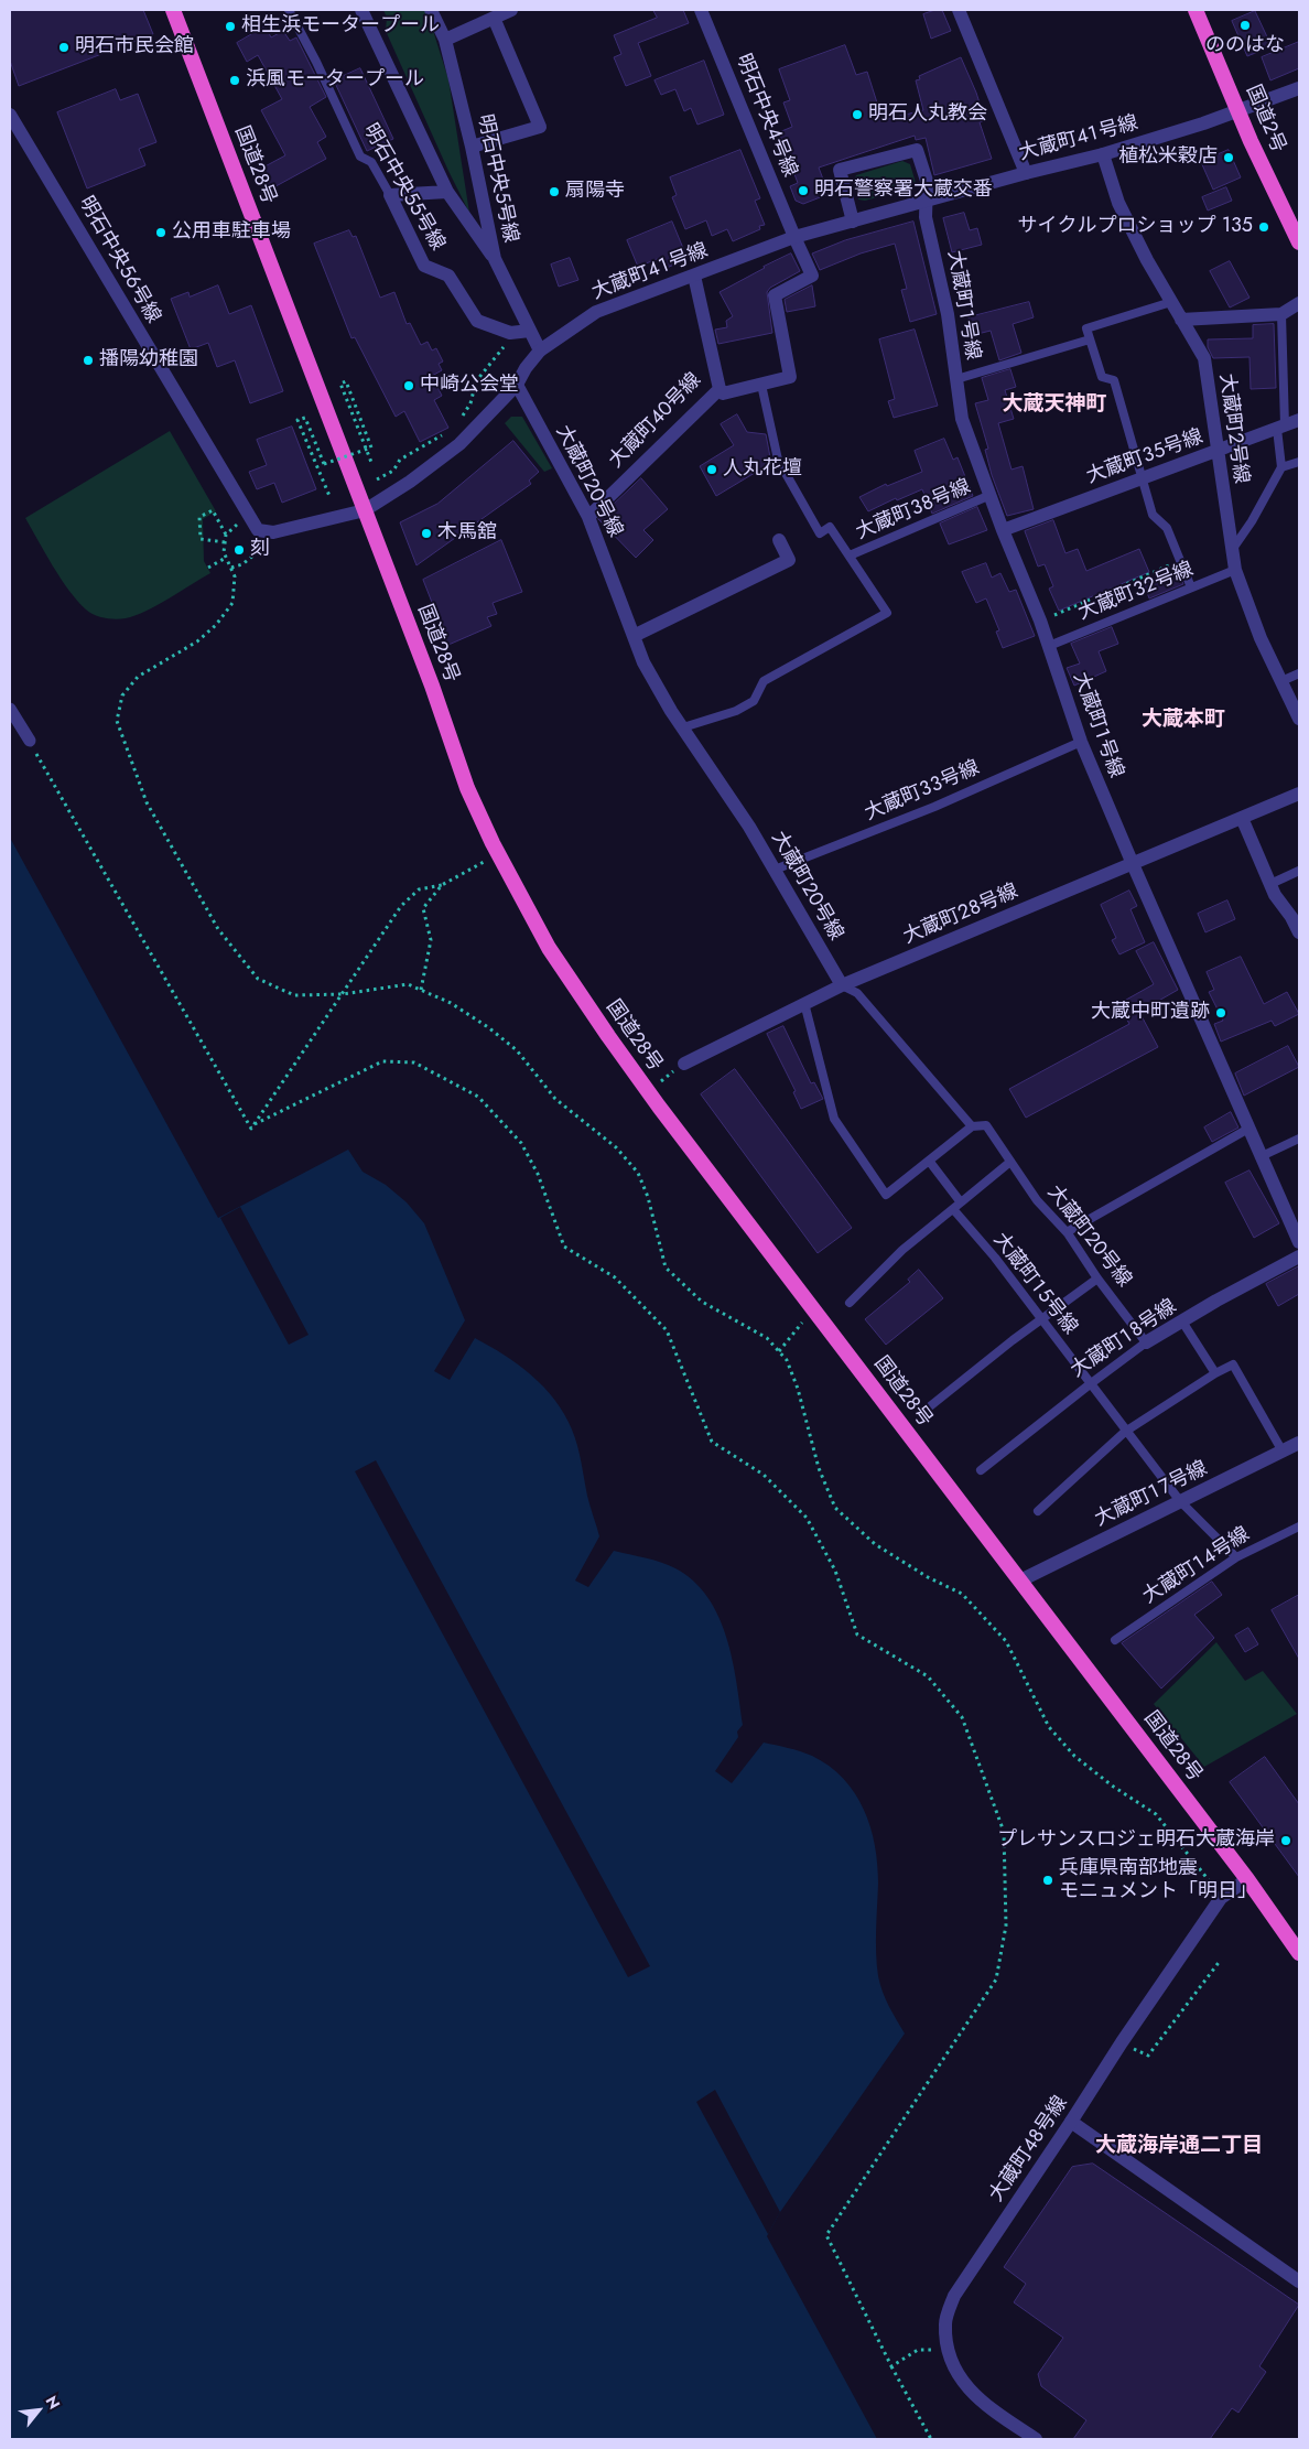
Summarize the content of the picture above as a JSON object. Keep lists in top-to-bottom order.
{
  "streets": {
    "highway": ["国道2号", "国道28号"],
    "street": [
      "明石中央４号線",
      "大蔵町４１号線",
      "明石中央５号線",
      "明石中央５５号線",
      "明石中央５６号線",
      "大蔵町１号線",
      "大蔵町４０号線",
      "大蔵町２号線",
      "大蔵町３５号線",
      "大蔵町２０号線",
      "大蔵町２８号線",
      "大蔵町１８号線",
      "大蔵町１７号線",
      "大蔵町４８号線"
    ],
    "lane": [
      "大蔵町３８号線",
      "大蔵町３２号線",
      "大蔵町３３号線",
      "大蔵町１５号線",
      "大蔵町１４号線"
    ]
  },
  "crossings": [
    ["明石中央４号線", "大蔵町４１号線"],
    ["国道2号", "大蔵町４１号線"],
    ["大蔵町４１号線", "国道28号"],
    ["大蔵町４１号線", "明石中央５号線"],
    ["大蔵町４１号線", "明石中央５６号線"],
    ["大蔵町４１号線", "大蔵町１号線"],
    ["大蔵町４１号線", "大蔵町４０号線"],
    ["大蔵町４１号線", "大蔵町２号線"],
    ["大蔵町４１号線", "大蔵町２０号線"],
    ["国道28号", "明石中央５６号線"],
    ["国道28号", "大蔵町１７号線"],
    ["国道28号", "大蔵町４８号線"],
    ["明石中央５号線", "明石中央５５号線"],
    ["大蔵町１号線", "大蔵町３５号線"],
    ["大蔵町１号線", "大蔵町３８号線"],
    ["大蔵町１号線", "大蔵町３２号線"],
    ["大蔵町１号線", "大蔵町３３号線"],
    ["大蔵町１号線", "大蔵町２８号線"],
    ["大蔵町４０号線", "大蔵町２０号線"],
    ["大蔵町２号線", "大蔵町３５号線"],
    ["大蔵町２号線", "大蔵町３２号線"],
    ["大蔵町２０号線", "大蔵町３３号線"],
    ["大蔵町２０号線", "大蔵町２８号線"],
    ["大蔵町２０号線", "大蔵町１８号線"],
    ["大蔵町１５号線", "大蔵町１８号線"],
    ["大蔵町１５号線", "大蔵町１７号線"],
    ["大蔵町１５号線", "大蔵町１４号線"]
  ],
  "districts": ["大蔵天神町", "大蔵本町", "大蔵海岸通二丁目"],
  "places": [
    "ののはな",
    "相生浜モータープール",
    "明石市民会館",
    "浜風モータープール",
    "明石人丸教会",
    "植松米穀店",
    "明石警察署大蔵交番",
    "扇陽寺",
    "サイクルプロショップ 135",
    "公用車駐車場",
    "播陽幼稚園",
    "中崎公会堂",
    "人丸花壇",
    "木馬舘",
    "刻",
    "大蔵中町遺跡",
    "プレサンスロジェ明石大蔵海岸",
    "兵庫県南部地震 モニュメント「明日」"
  ],
  "north": "top right"
}
